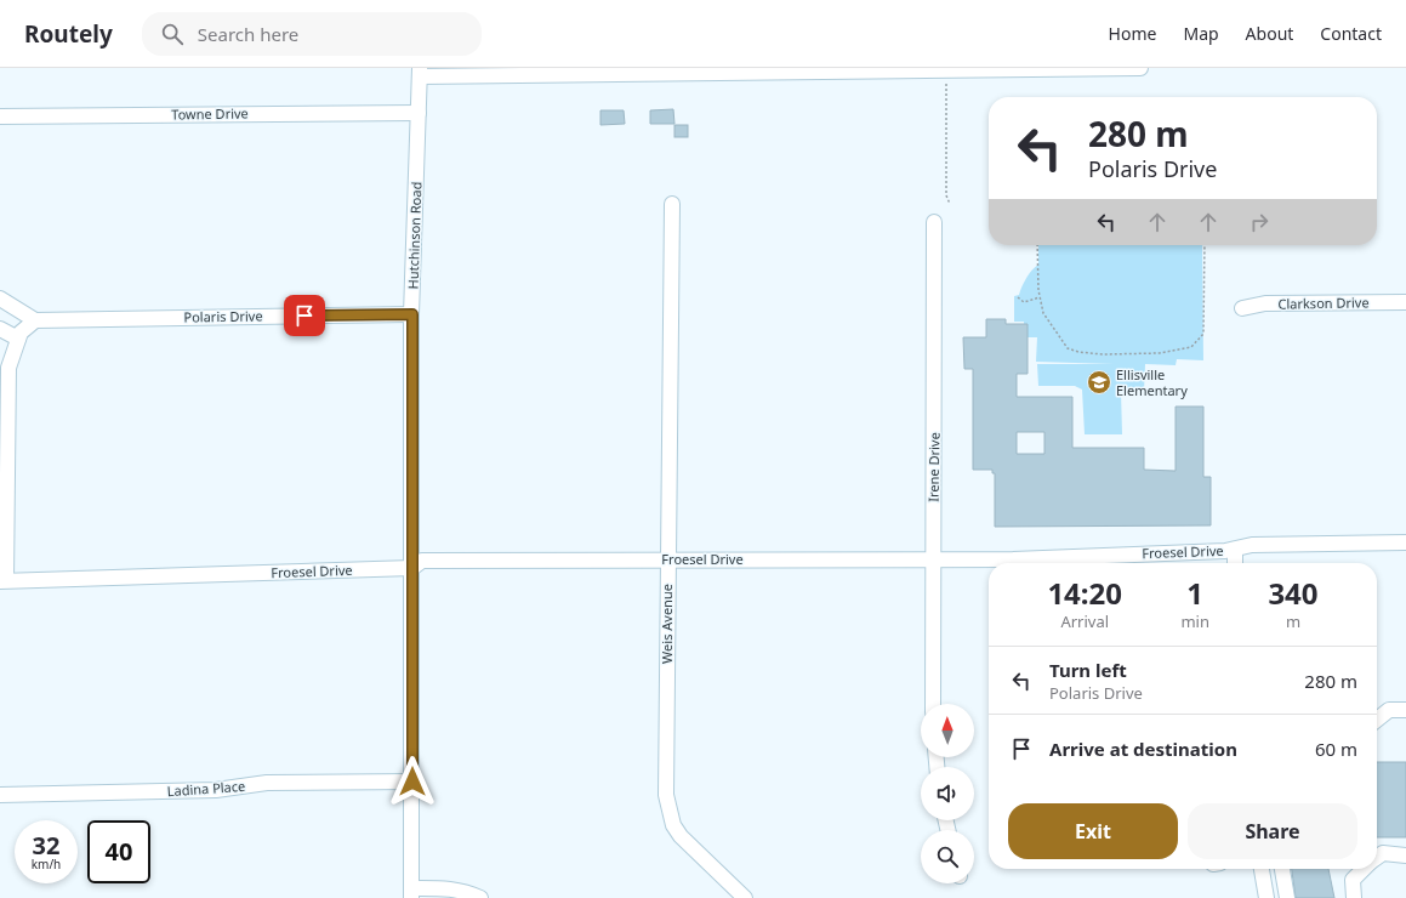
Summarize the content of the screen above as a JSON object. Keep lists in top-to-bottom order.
{
  "streets": {
    "street": [
      "Towne Drive",
      "Hutchinson Road",
      "Clarkson Drive",
      "Polaris Drive",
      "Irene Drive",
      "Froesel Drive",
      "Weis Avenue",
      "Ladina Place"
    ]
  },
  "crossings": [
    ["Towne Drive", "Hutchinson Road"],
    ["Hutchinson Road", "Polaris Drive"],
    ["Hutchinson Road", "Froesel Drive"],
    ["Hutchinson Road", "Ladina Place"],
    ["Irene Drive", "Froesel Drive"],
    ["Froesel Drive", "Weis Avenue"]
  ],
  "places": {
    "school or university": ["Ellisville Elementary"]
  },
  "north": "top",
  "page": {
    "header": "Routely",
    "search": "Search here",
    "nav": [
      "Home",
      "Map",
      "About",
      "Contact"
    ],
    "turn": ["280 m", "Polaris Drive"],
    "eta": [
      "14:20",
      "Arrival",
      "1",
      "min",
      "340",
      "m"
    ],
    "list": [
      {
        "name": "Turn left",
        "note": "Polaris Drive",
        "value": "280 m"
      },
      {
        "name": "Arrive at destination",
        "value": "60 m"
      }
    ],
    "buttons": ["Exit", "Share"],
    "speed": "32 km/h",
    "limit": "40"
  }
}
